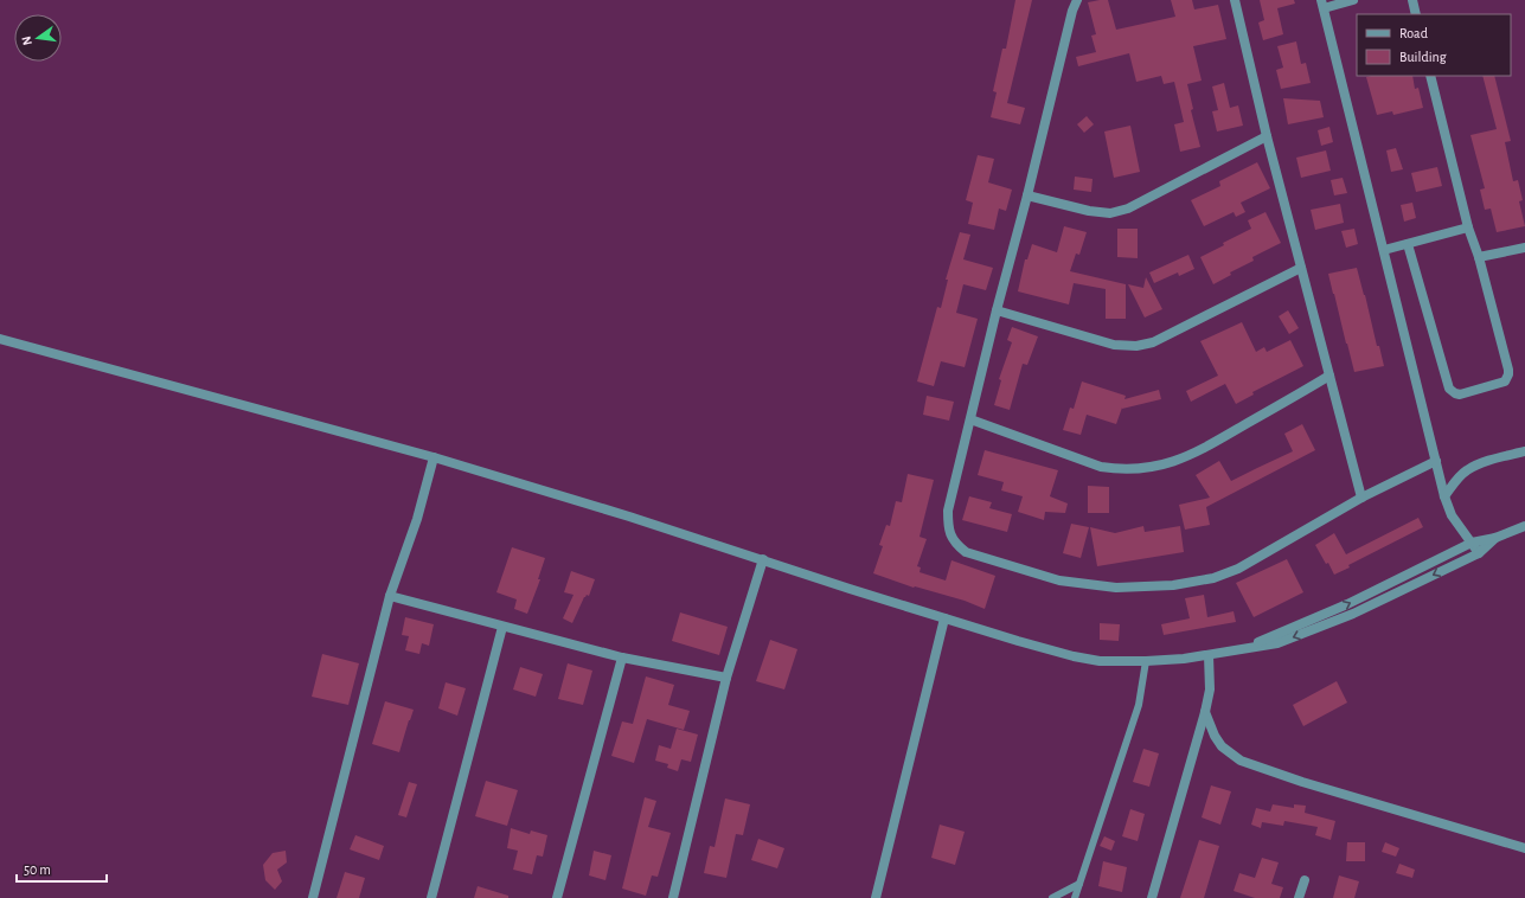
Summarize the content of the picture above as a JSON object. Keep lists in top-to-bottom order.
{
  "legend": ["Road", "Building"],
  "scale_bar": "50 m",
  "north": "left"
}
